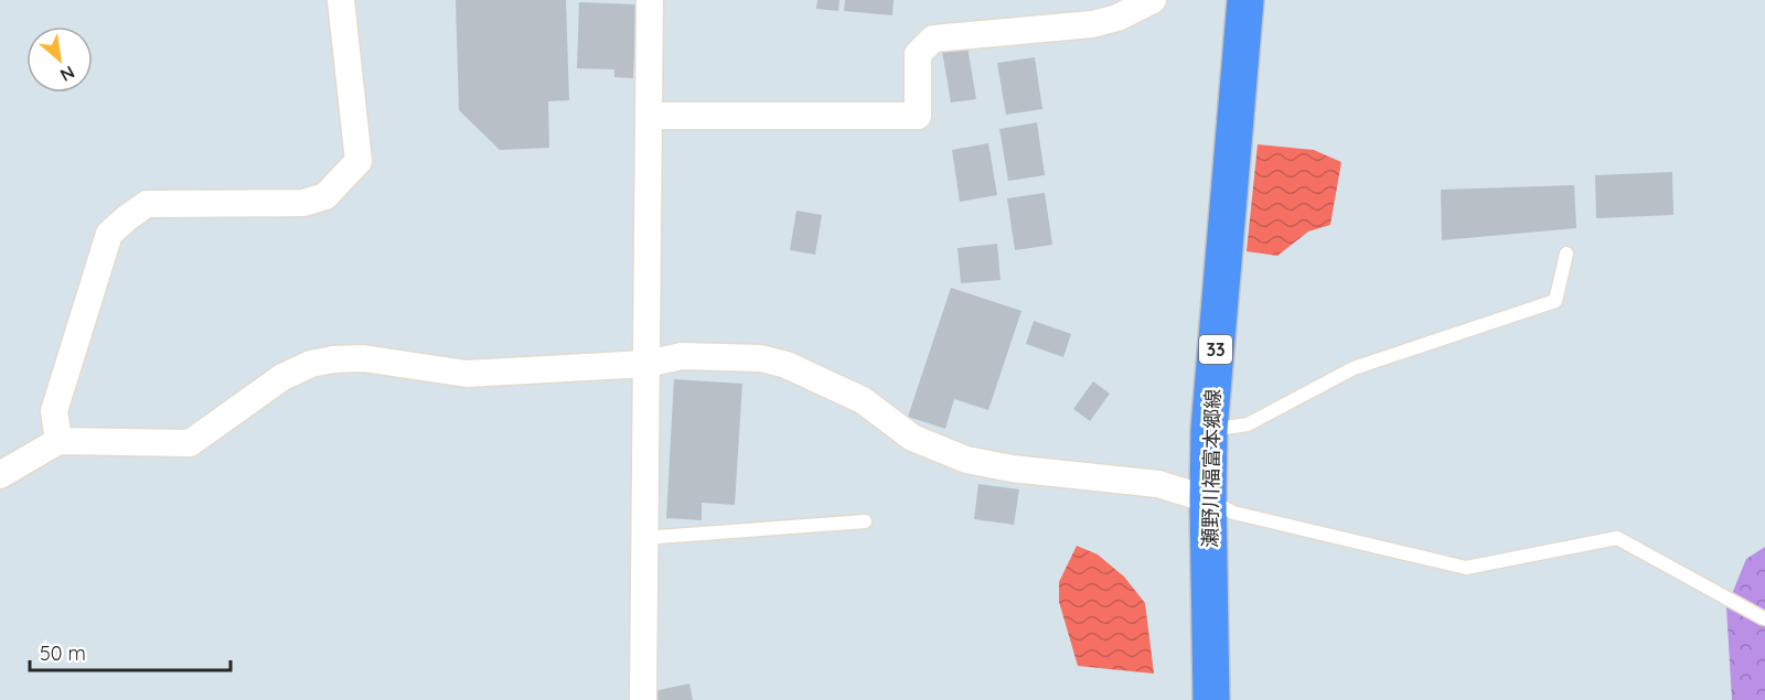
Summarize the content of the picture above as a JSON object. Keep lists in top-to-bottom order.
{
  "streets": {
    "main road": ["33", "瀬野川福富本郷線"]
  },
  "scale_bar": "50 m",
  "north": "bottom right"
}
